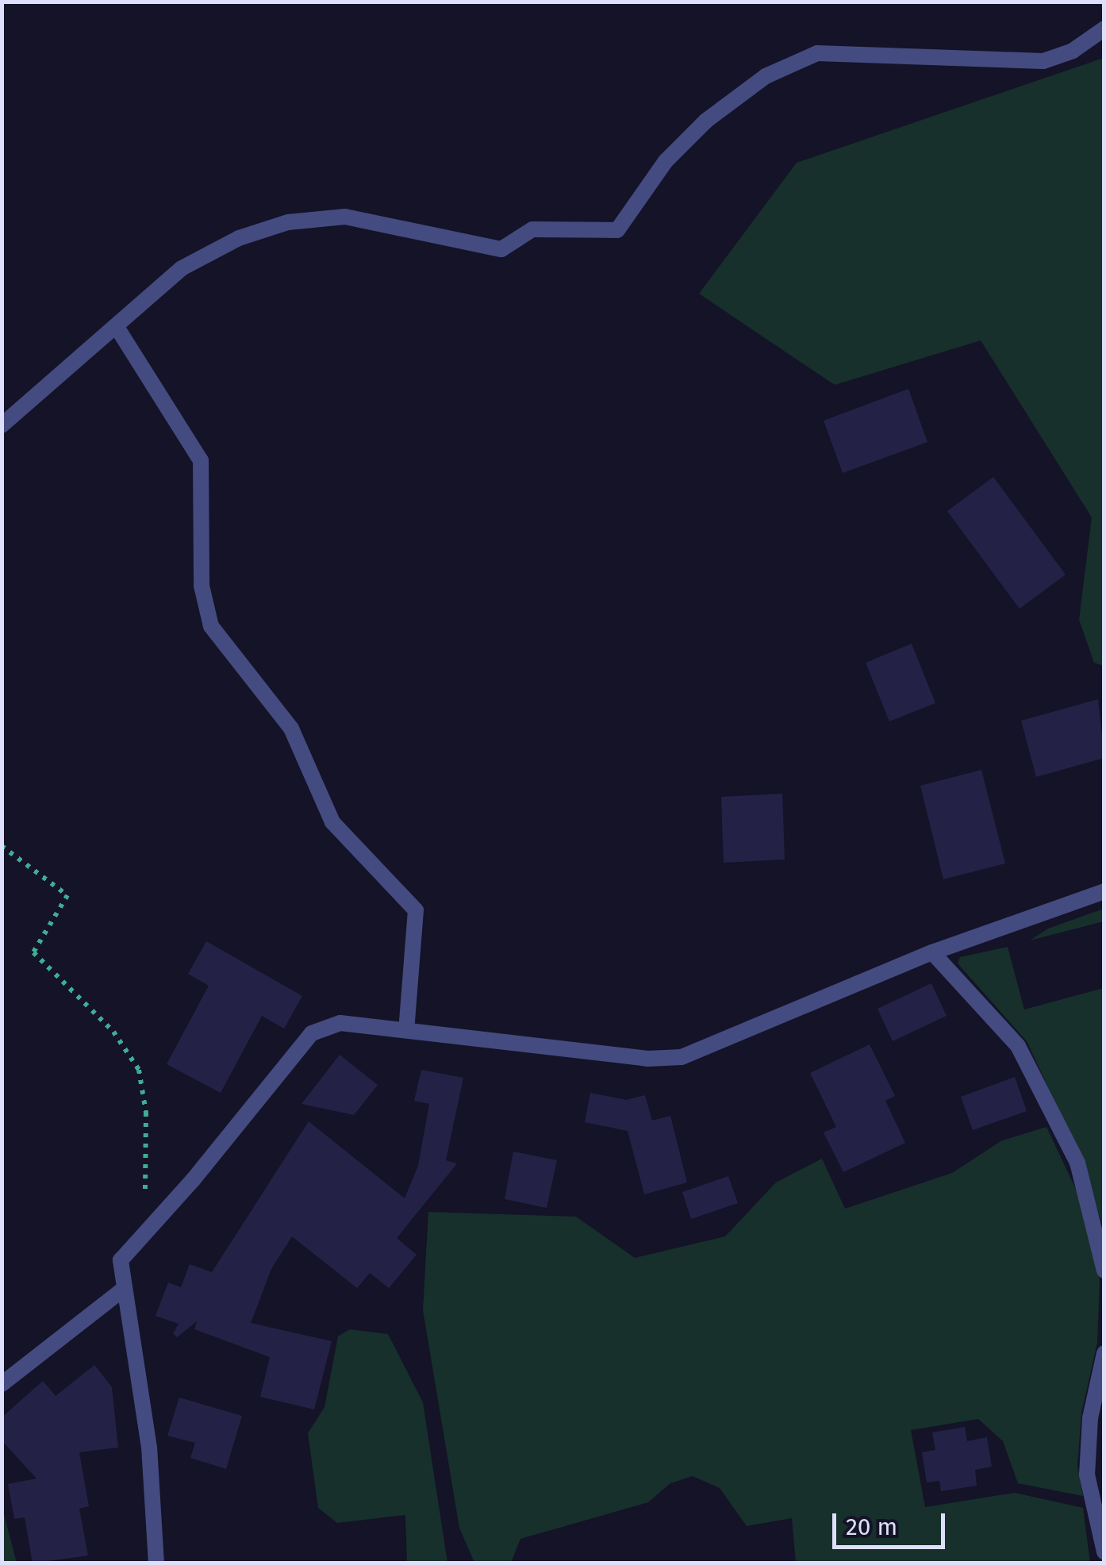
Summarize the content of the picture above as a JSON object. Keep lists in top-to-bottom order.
{
  "scale_bar": "20 m"
}
